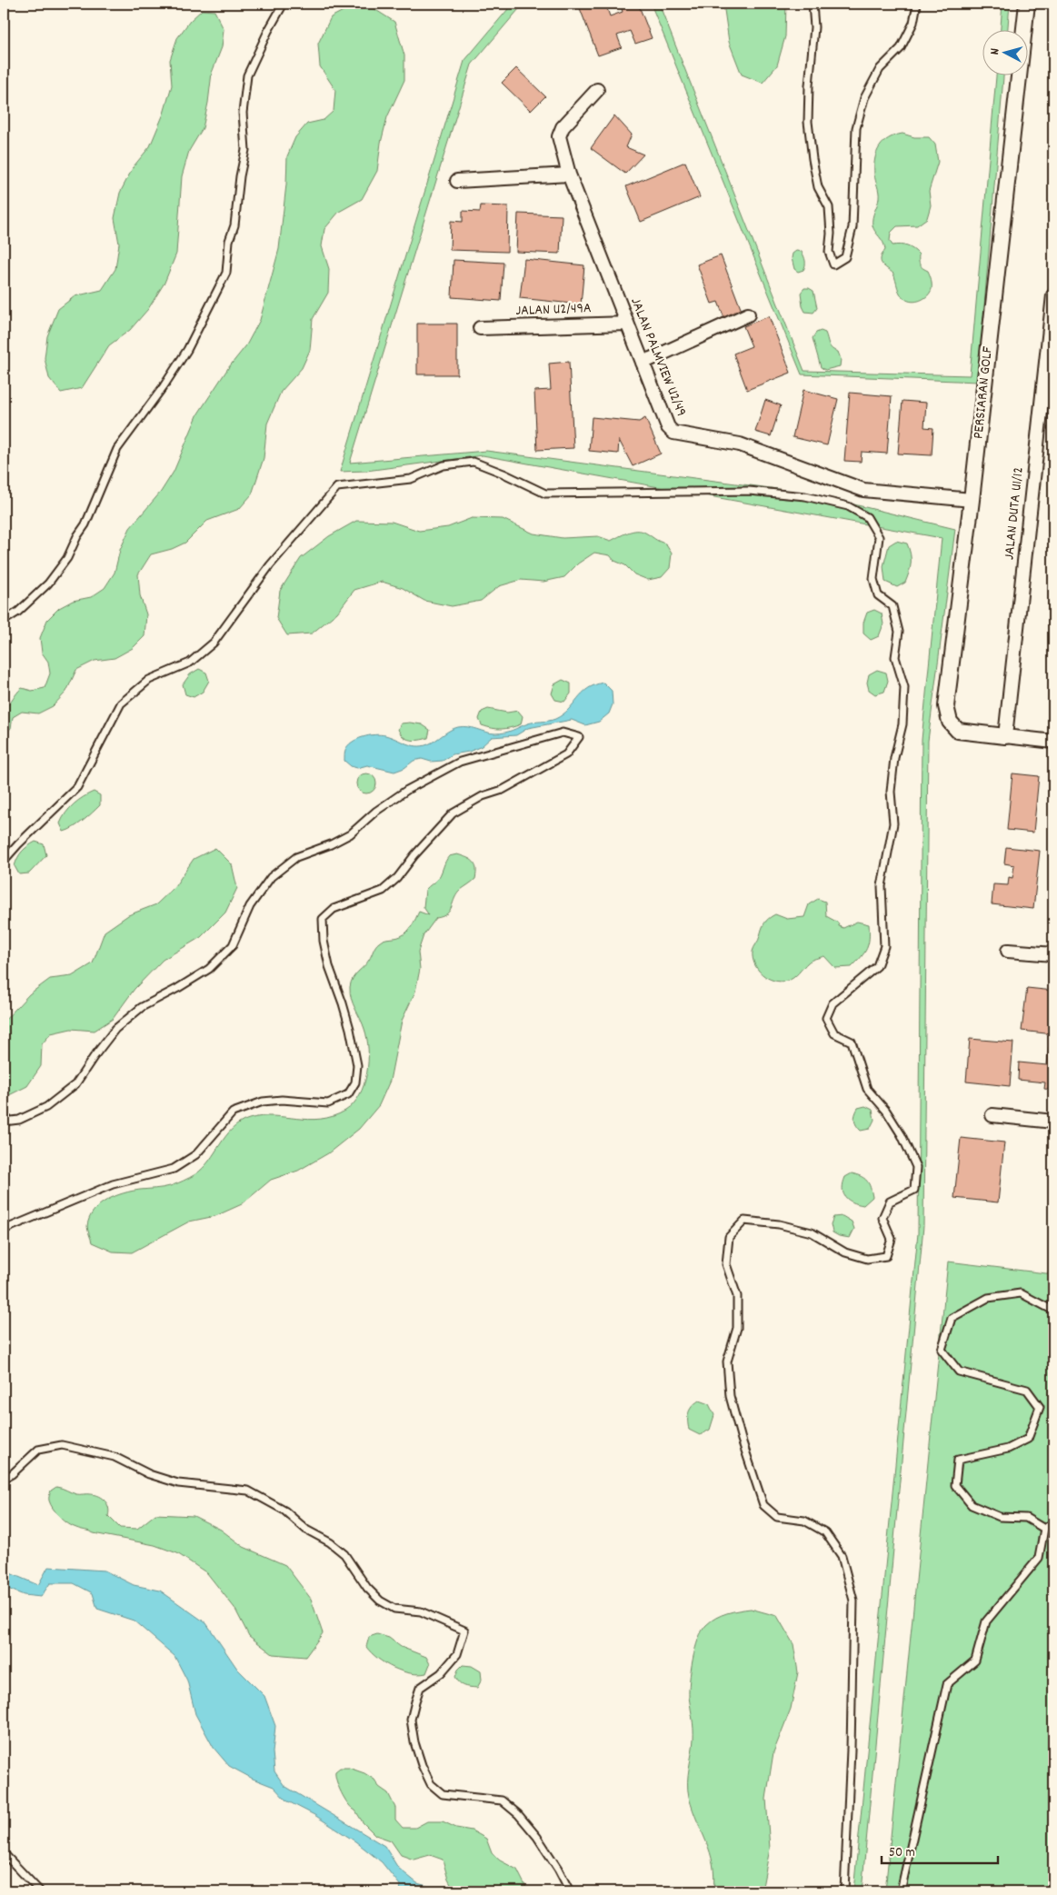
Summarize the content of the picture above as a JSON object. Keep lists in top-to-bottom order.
{
  "streets": {
    "street": [
      "JALAN U2/49A",
      "JALAN PALMVIEW U2/49",
      "PERSIARAN GOLF",
      "JALAN DUTA U1/12"
    ]
  },
  "crossings": [
    ["JALAN U2/49A", "JALAN PALMVIEW U2/49"],
    ["JALAN PALMVIEW U2/49", "PERSIARAN GOLF"],
    ["PERSIARAN GOLF", "JALAN DUTA U1/12"]
  ],
  "scale_bar": "50 m",
  "north": "left"
}
